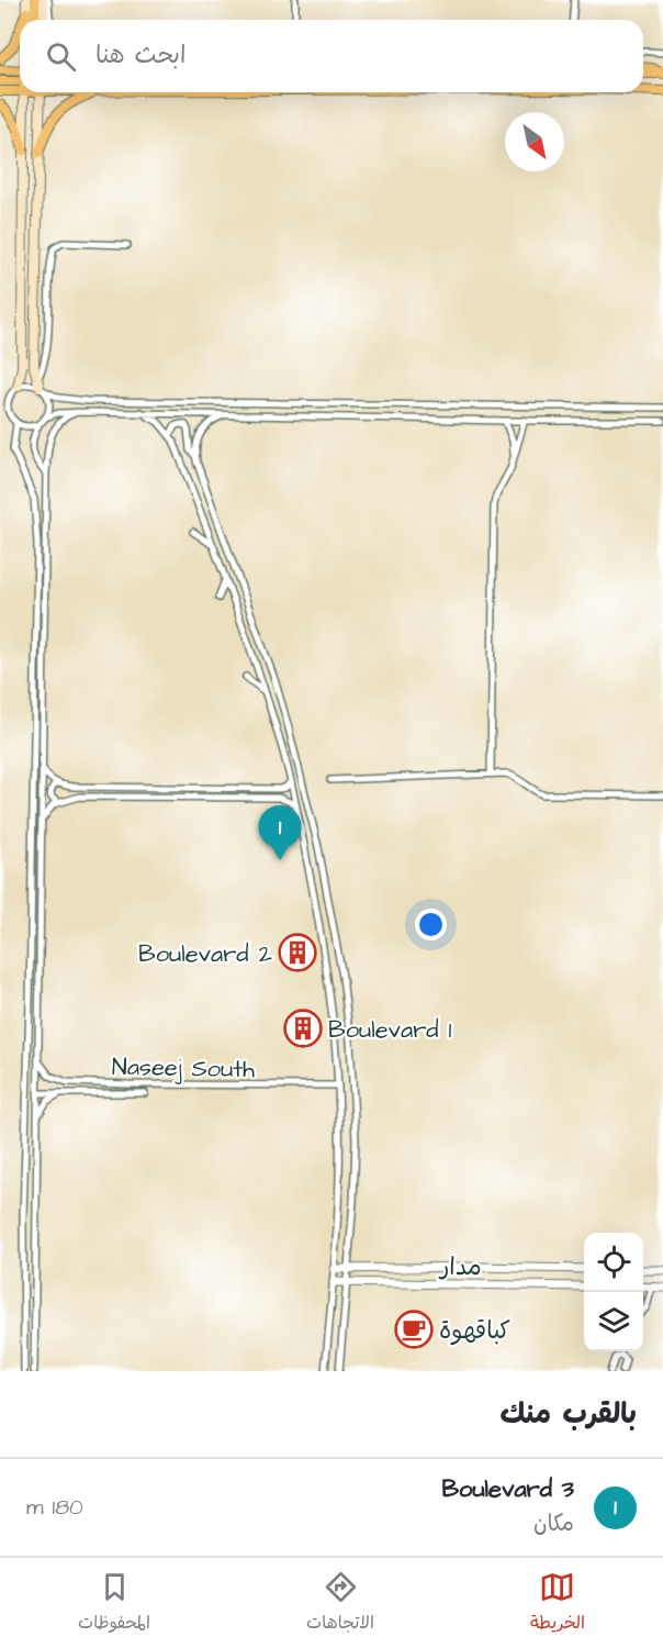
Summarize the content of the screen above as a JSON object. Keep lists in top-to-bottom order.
{
  "streets": {
    "street": ["Naseej South", "مدار"]
  },
  "places": {
    "building": ["Boulevard 2", "Boulevard 1"],
    "cafe": ["كباقهوة"]
  },
  "north": "bottom right",
  "page": {
    "search": "ابحث هنا",
    "pins": "1",
    "heading": "بالقرب منك",
    "list": [
      {
        "mark": "1",
        "name": "Boulevard 3",
        "note": "مكان",
        "value": "180 m"
      }
    ],
    "nav": ["الخريطة", "الاتجاهات", "المحفوظات"]
  }
}
